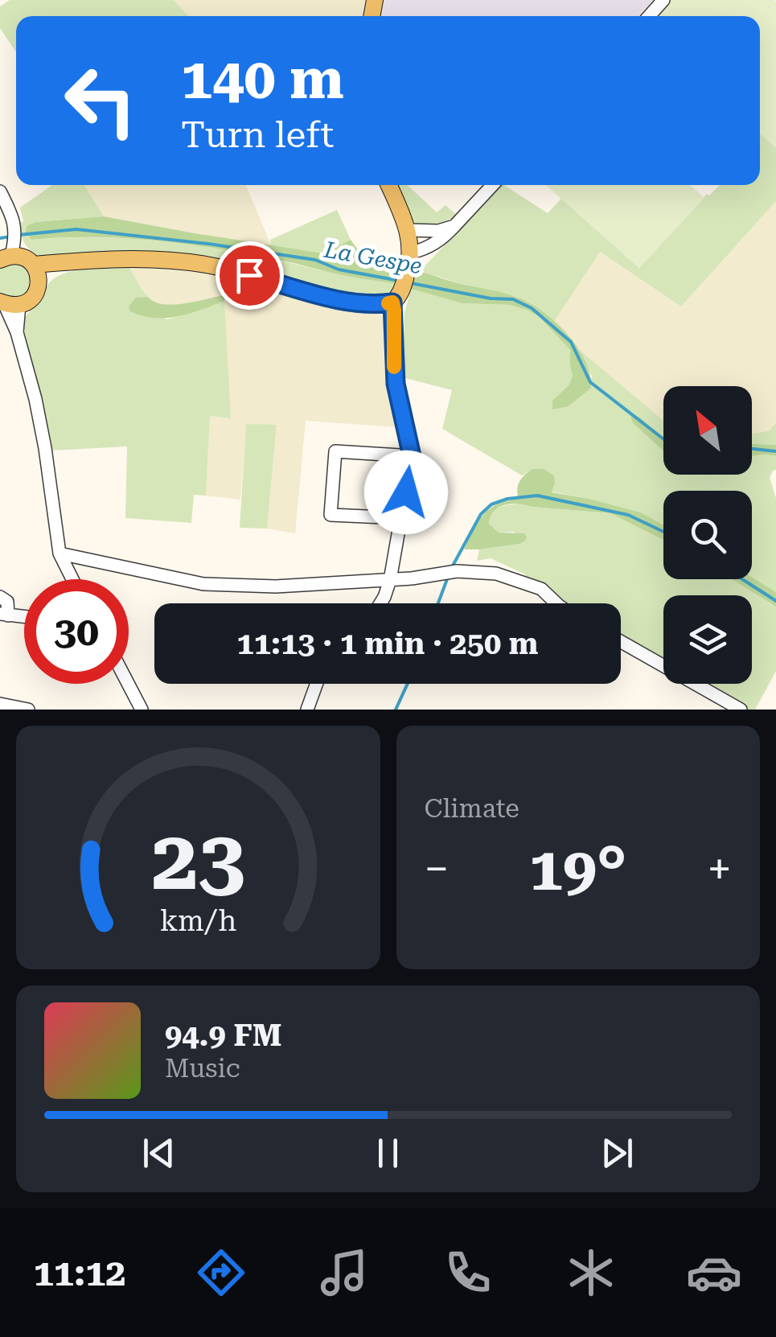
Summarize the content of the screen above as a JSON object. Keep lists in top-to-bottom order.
{
  "water": ["La Gespe"],
  "north": "top left",
  "page": {
    "turn": ["140 m", "Turn left"],
    "limit": "30",
    "trip": "11:13 · 1 min · 250 m",
    "tile": "Climate",
    "heat": ["−", "19°", "+"],
    "song": ["94.9 FM", "Music"],
    "tabs": "11:12",
    "gauge": ["23", "km/h"]
  }
}
